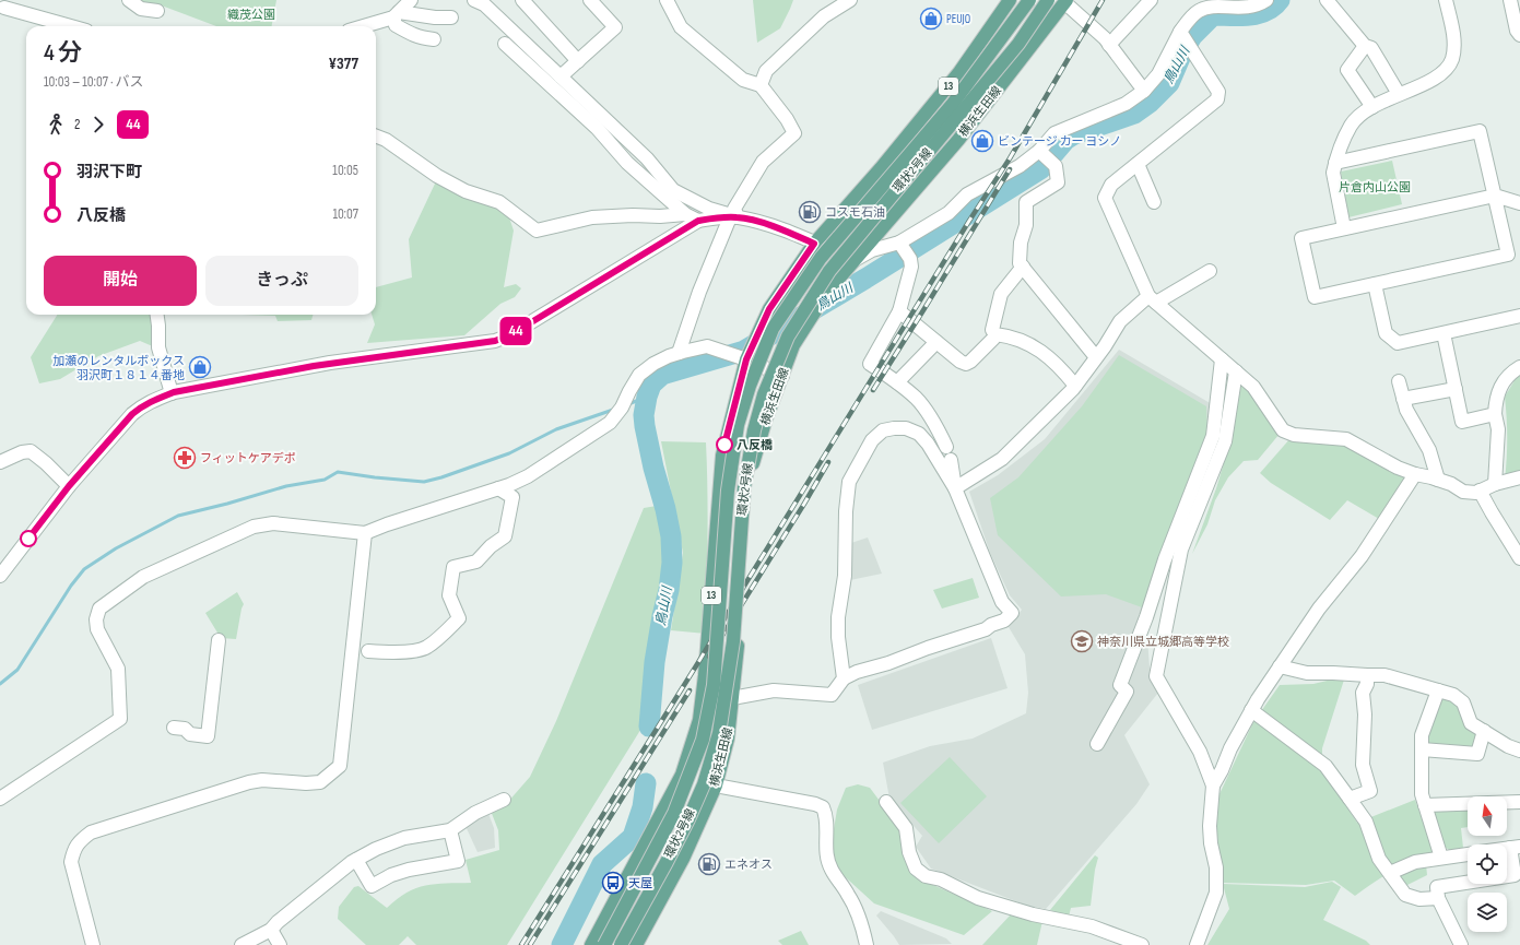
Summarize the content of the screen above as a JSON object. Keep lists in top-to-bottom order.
{
  "streets": {
    "main road": ["13", "横浜生田線", "環状2号線"]
  },
  "water": ["鳥山川"],
  "parks": ["織茂公園", "片倉内山公園"],
  "places": {
    "shop": ["PEUJO", "ビンテージ カー ヨシノ", "加瀬のレンタルボックス 羽沢町１８１４番地"],
    "fuel station": ["コスモ石油", "エネオス"],
    "other": ["八反橋"],
    "pharmacy": ["フィットケアデポ"],
    "school or university": ["神奈川県立城郷高等学校"],
    "bus stop": ["天屋"]
  },
  "lines": ["bus line 44"],
  "north": "top",
  "page": {
    "on_map": "44",
    "heading": ["4 分", "10:03 – 10:07 · バス", "¥377"],
    "legs": ["2", "44"],
    "list": [
      {
        "name": "羽沢下町",
        "value": "10:05"
      },
      {
        "name": "八反橋",
        "value": "10:07"
      }
    ],
    "buttons": ["開始", "きっぷ"]
  }
}
